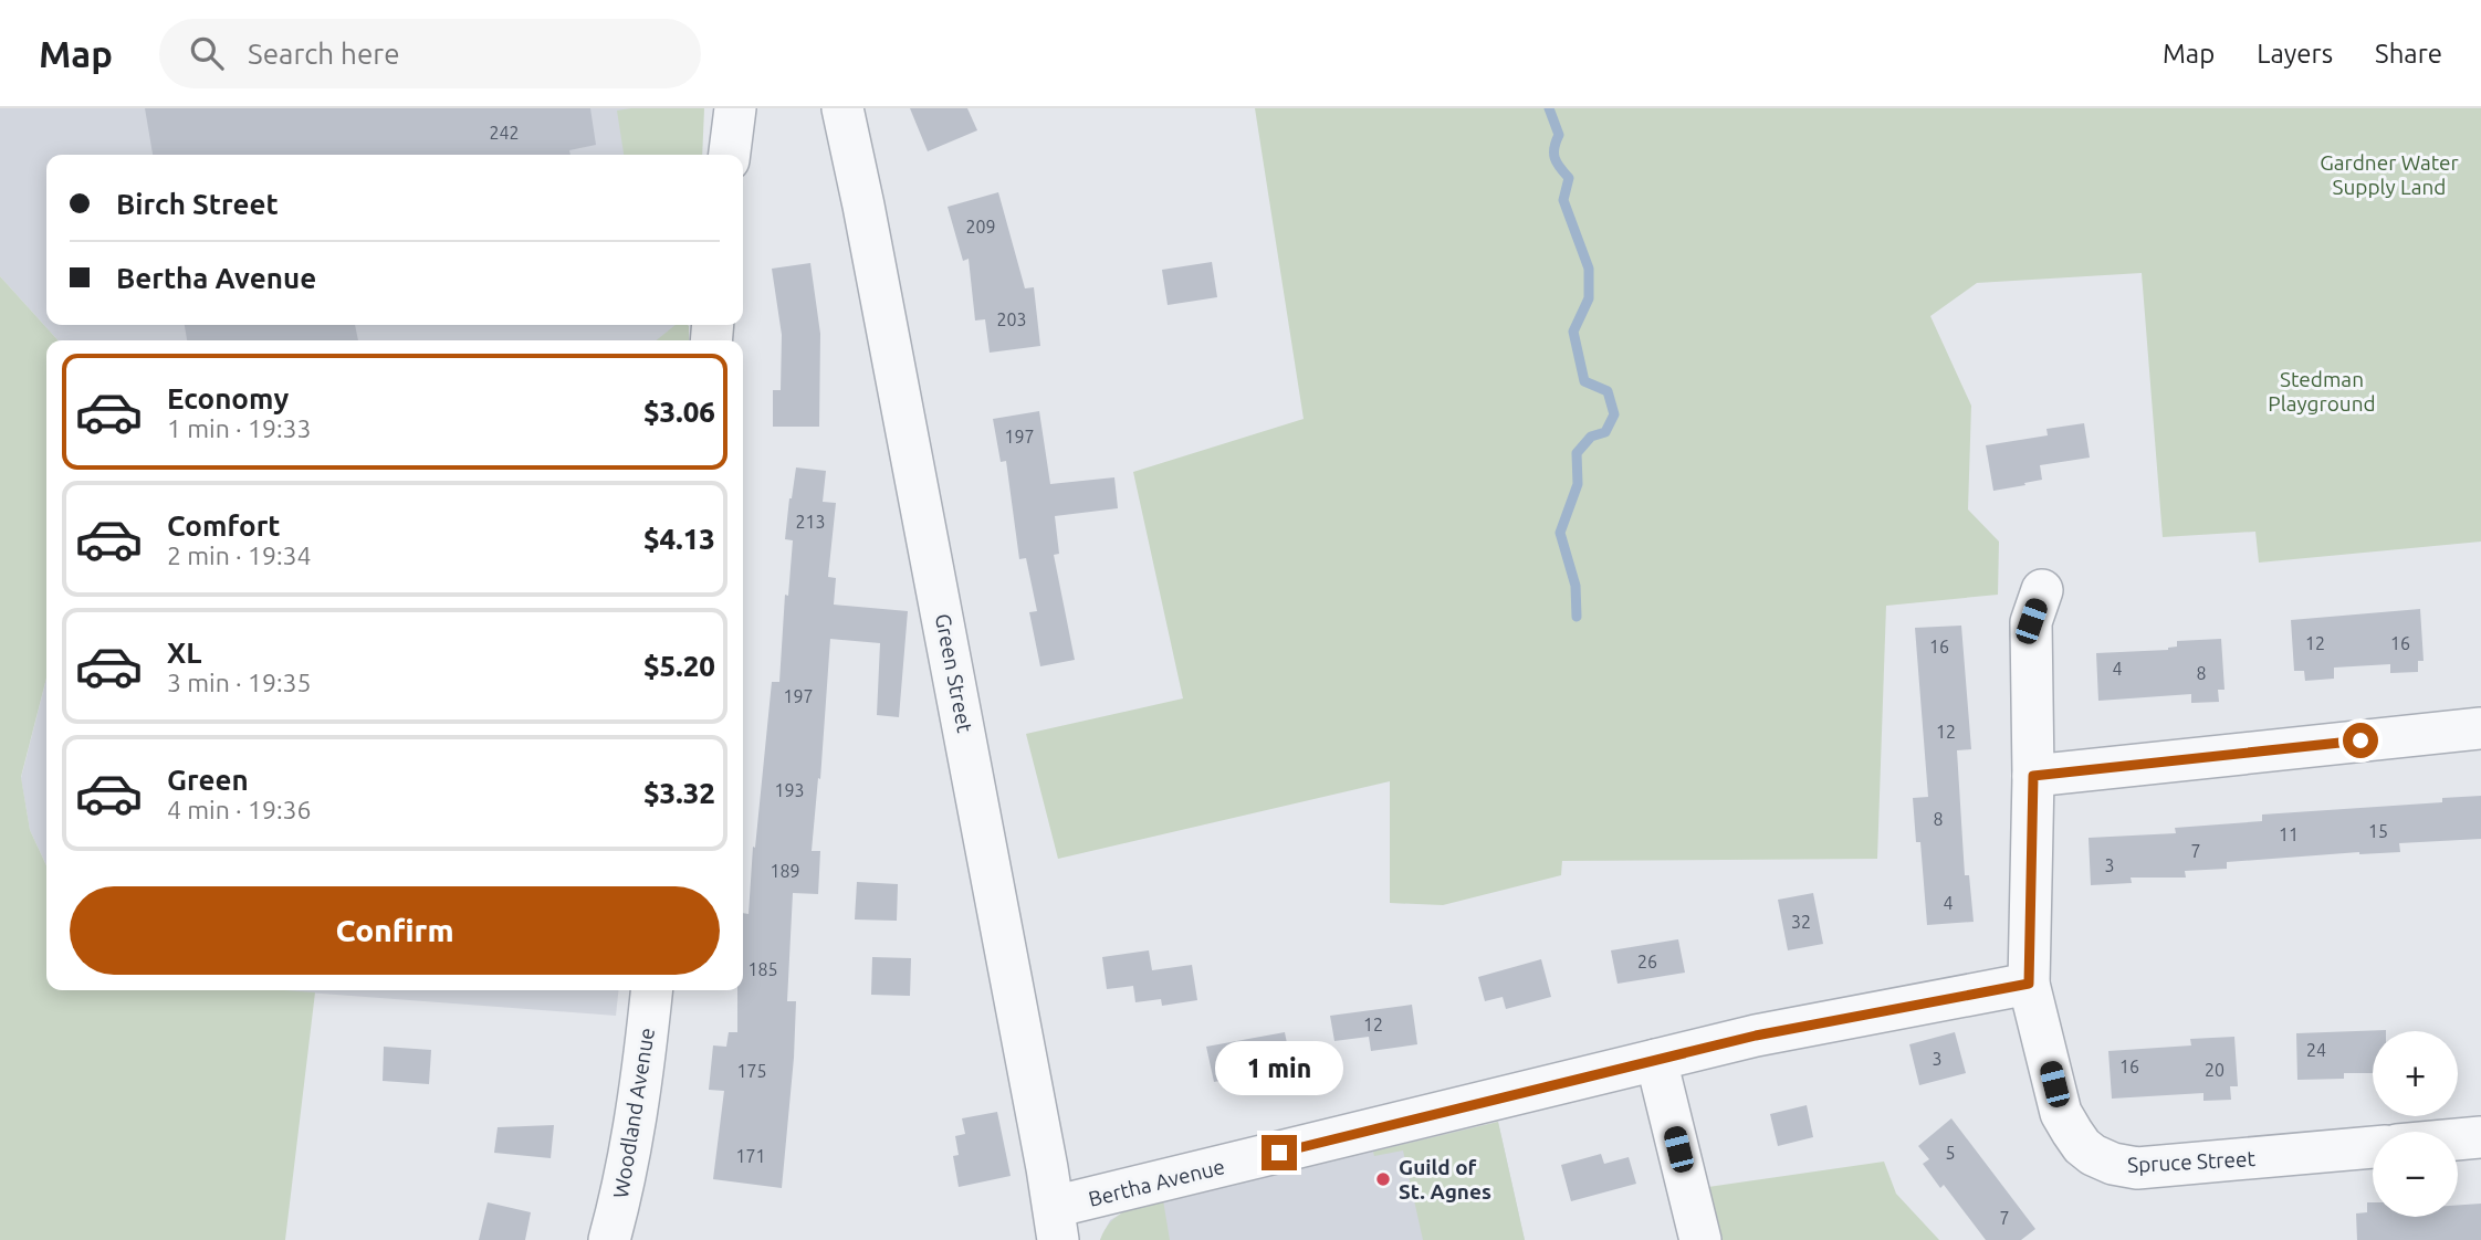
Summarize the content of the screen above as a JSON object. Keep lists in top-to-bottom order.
{
  "streets": {
    "street": [
      "Green Street",
      "Woodland Avenue",
      "Spruce Street",
      "Bertha Avenue"
    ]
  },
  "crossings": [
    ["Green Street", "Bertha Avenue"],
    ["Spruce Street", "Bertha Avenue"]
  ],
  "parks": ["Gardner Water Supply Land", "Stedman Playground"],
  "places": ["Guild of St. Agnes"],
  "house_numbers": [
    "242",
    "209",
    "203",
    "197",
    "213",
    "12",
    "16",
    "16",
    "4",
    "8",
    "197",
    "12",
    "193",
    "8",
    "15",
    "11",
    "7",
    "3",
    "189",
    "4",
    "32",
    "26",
    "185",
    "12",
    "24",
    "3",
    "16",
    "20",
    "175",
    "5",
    "171",
    "7"
  ],
  "page": {
    "header": "Map",
    "search": "Search here",
    "nav": ["Map", "Layers", "Share"],
    "banner": ["Birch Street", "Bertha Avenue"],
    "list": [
      {
        "name": "Economy",
        "note": "1 min · 19:33",
        "value": "$3.06"
      },
      {
        "name": "Comfort",
        "note": "2 min · 19:34",
        "value": "$4.13"
      },
      {
        "name": "XL",
        "note": "3 min · 19:35",
        "value": "$5.20"
      },
      {
        "name": "Green",
        "note": "4 min · 19:36",
        "value": "$3.32"
      }
    ],
    "buttons": "Confirm",
    "map_buttons": ["+", "−"],
    "bubble": "1 min"
  }
}
